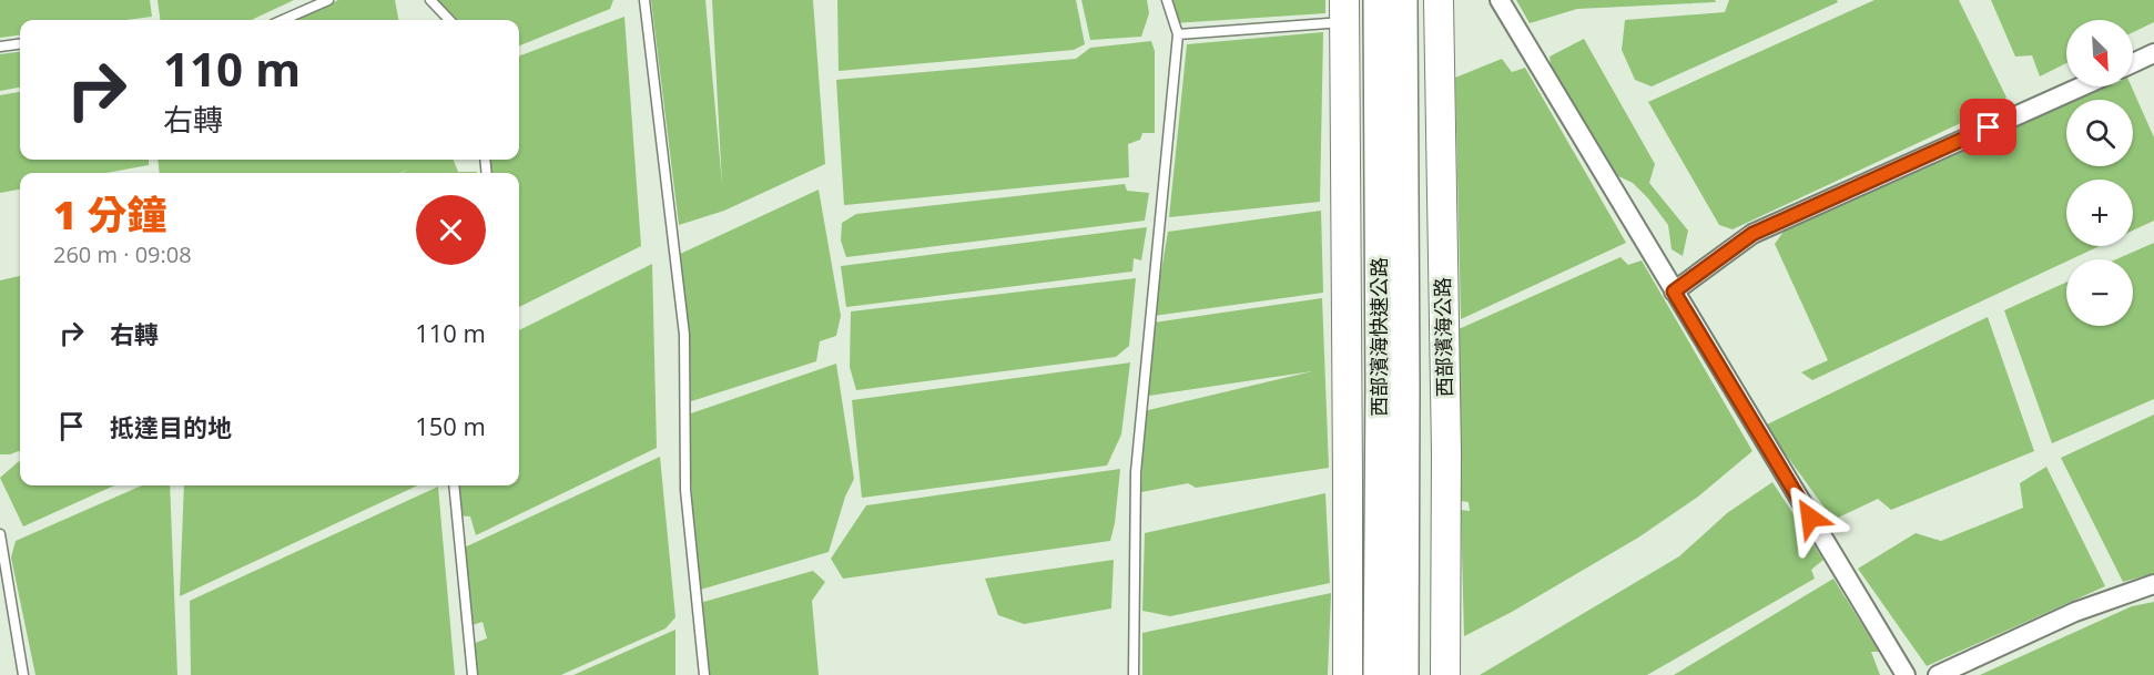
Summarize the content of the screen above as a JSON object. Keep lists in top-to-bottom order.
{
  "streets": {
    "highway": ["西部濱海快速公路"],
    "main road": ["西部濱海公路"]
  },
  "north": "bottom right",
  "page": {
    "map_buttons": ["+", "−"],
    "turn": ["110 m", "右轉"],
    "heading": ["1 分鐘", "260 m · 09:08"],
    "list": [
      {
        "name": "右轉",
        "value": "110 m"
      },
      {
        "name": "抵達目的地",
        "value": "150 m"
      }
    ]
  }
}
